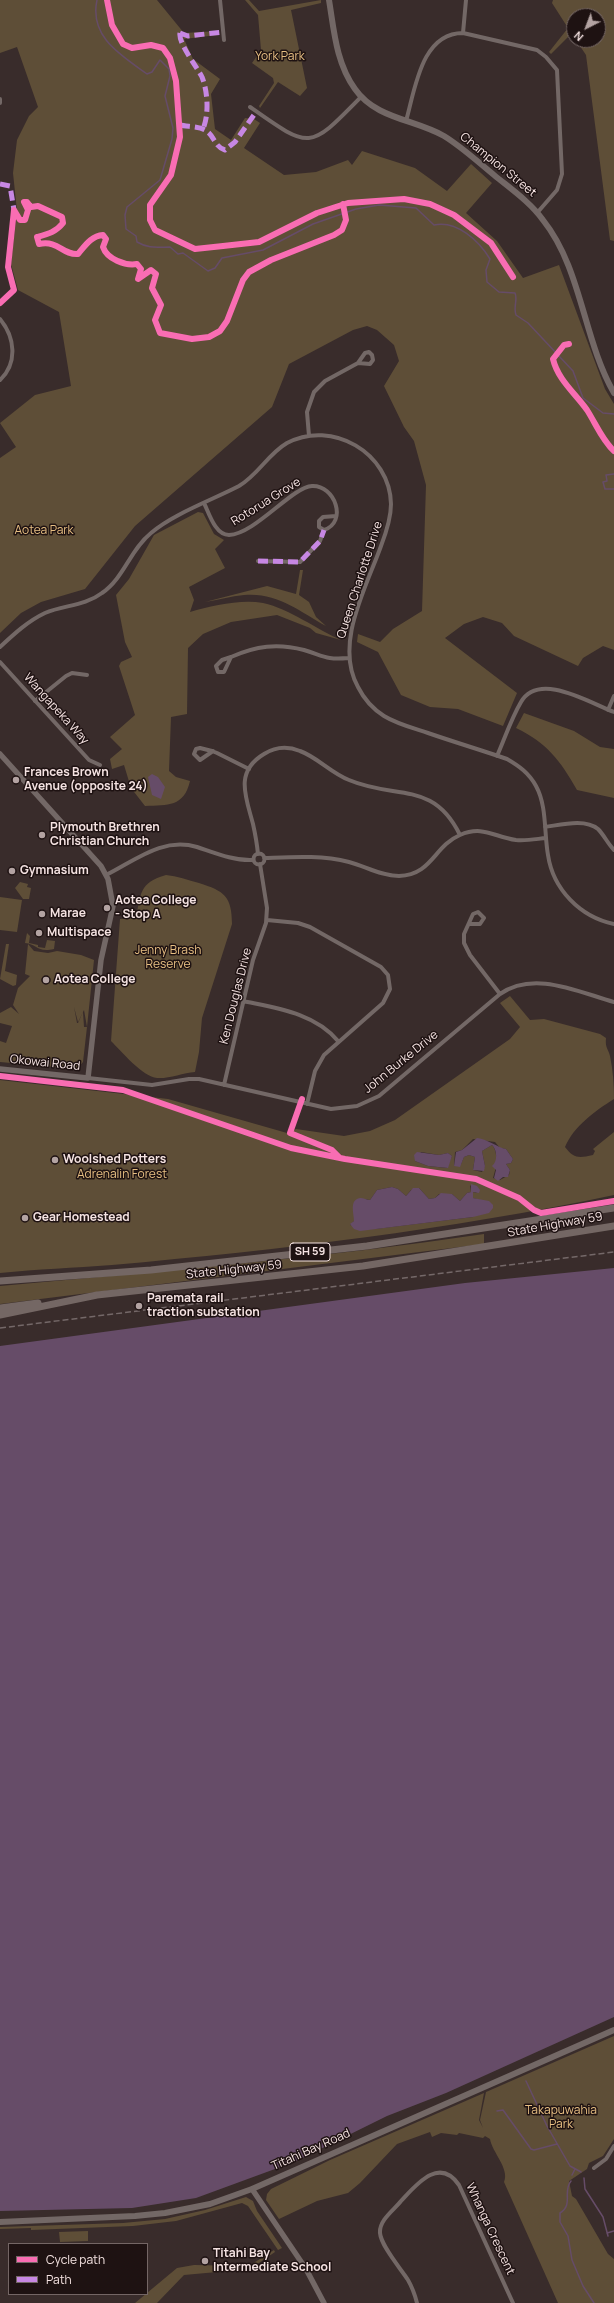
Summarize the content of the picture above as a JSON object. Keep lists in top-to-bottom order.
{
  "streets": {
    "main road": [
      "Champion Street",
      "State Highway 59",
      "SH 59",
      "Titahi Bay Road"
    ],
    "street": [
      "Rotorua Grove",
      "Queen Charlotte Drive",
      "Wangapeka Way",
      "Ken Douglas Drive",
      "John Burke Drive",
      "Okowai Road",
      "Whanga Crescent"
    ]
  },
  "crossings": [
    ["Rotorua Grove", "Queen Charlotte Drive"],
    ["Ken Douglas Drive", "John Burke Drive"],
    ["John Burke Drive", "Okowai Road"]
  ],
  "parks": [
    "York Park",
    "Aotea Park",
    "Jenny Brash Reserve",
    "Adrenalin Forest",
    "Takapuwahia Park"
  ],
  "places": [
    "Frances Brown Avenue (opposite 24)",
    "Plymouth Brethren Christian Church",
    "Gymnasium",
    "Aotea College - Stop A",
    "Marae",
    "Multispace",
    "Aotea College",
    "Woolshed Potters",
    "Gear Homestead",
    "Paremata rail traction substation",
    "Titahi Bay Intermediate School"
  ],
  "legend": ["Cycle path", "Path"],
  "north": "bottom left"
}
